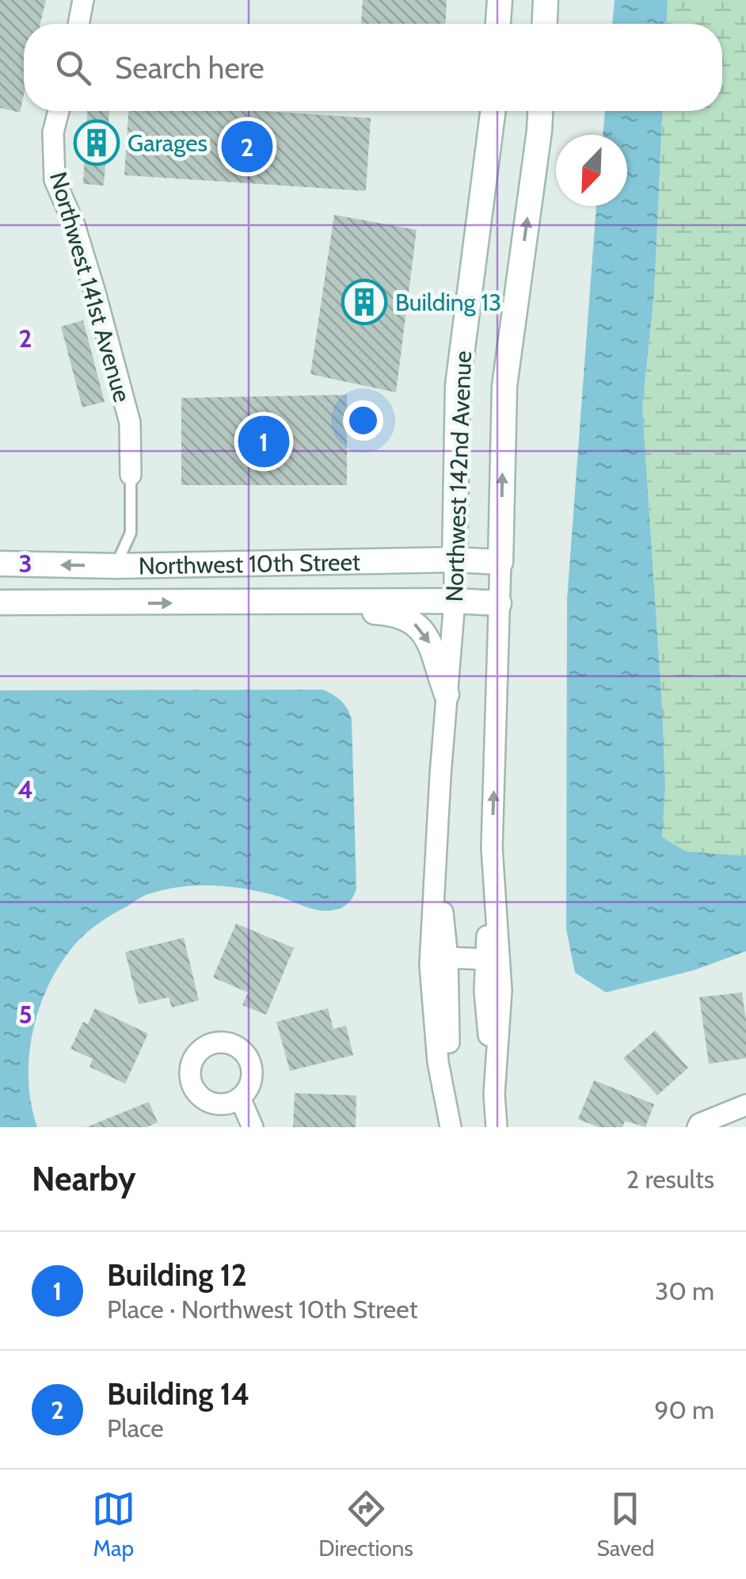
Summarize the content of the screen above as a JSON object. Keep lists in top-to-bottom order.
{
  "streets": {
    "street": ["Northwest 141st Avenue", "Northwest 142nd Avenue", "Northwest 10th Street"]
  },
  "crossings": [
    ["Northwest 141st Avenue", "Northwest 10th Street"],
    ["Northwest 142nd Avenue", "Northwest 10th Street"]
  ],
  "places": {
    "building": ["Garages", "Building 13"]
  },
  "north": "bottom left",
  "page": {
    "search": "Search here",
    "pins": ["2", "1"],
    "heading": ["Nearby", "2 results"],
    "list": [
      {
        "mark": "1",
        "name": "Building 12",
        "note": "Place · Northwest 10th Street",
        "value": "30 m"
      },
      {
        "mark": "2",
        "name": "Building 14",
        "note": "Place",
        "value": "90 m"
      }
    ],
    "nav": ["Map", "Directions", "Saved"]
  },
  "grid": {
    "rows": [
      "2",
      "3",
      "4",
      "5"
    ]
  }
}
